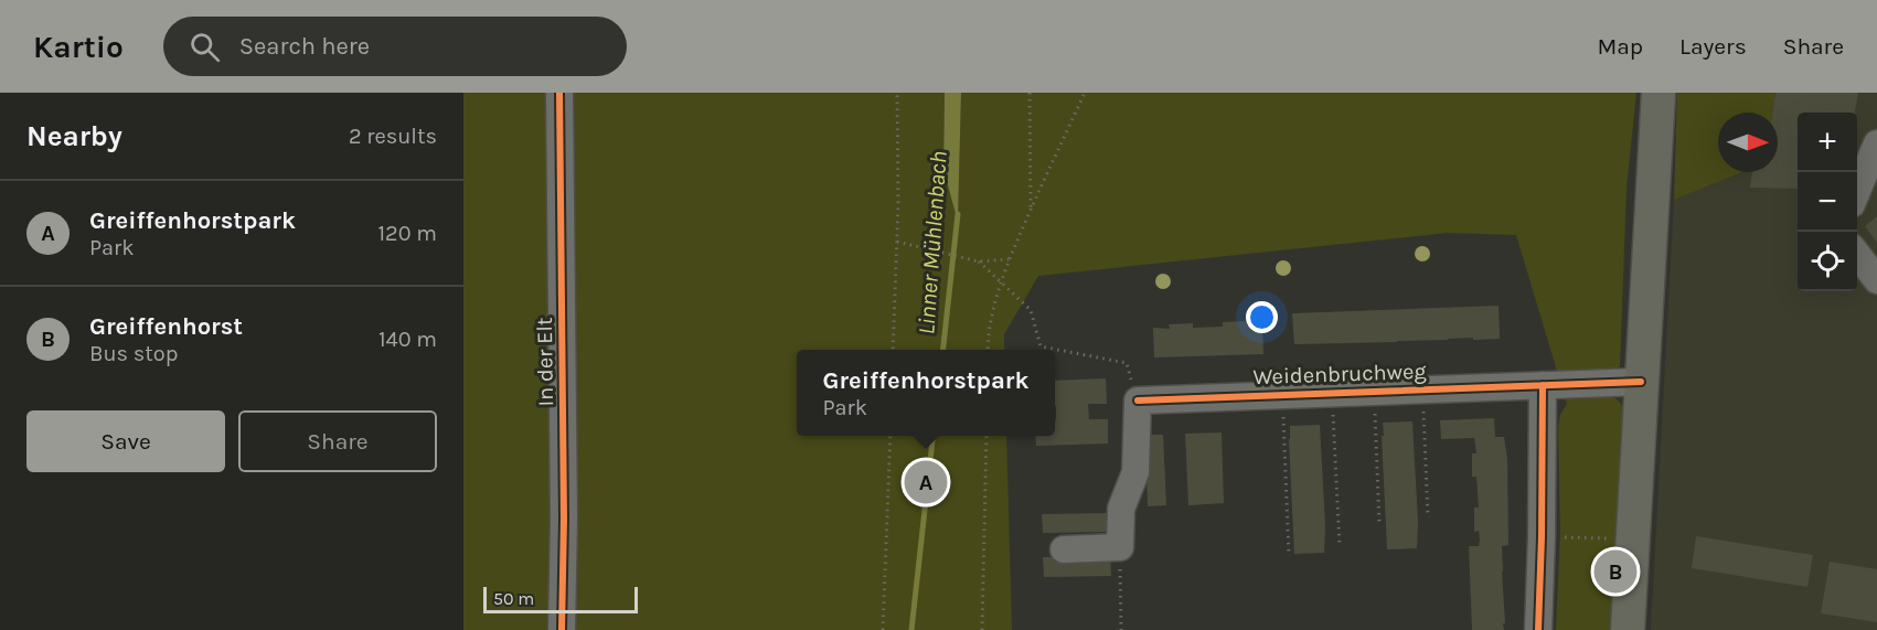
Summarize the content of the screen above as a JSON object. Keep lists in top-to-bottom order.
{
  "streets": {
    "street": ["In der Elt", "Weidenbruchweg"]
  },
  "water": ["Linner Mühlenbach"],
  "scale_bar": "50 m",
  "north": "right",
  "page": {
    "header": "Kartio",
    "search": "Search here",
    "nav": ["Map", "Layers", "Share"],
    "heading": ["Nearby", "2 results"],
    "map_buttons": ["+", "−"],
    "list": [
      {
        "mark": "A",
        "name": "Greiffenhorstpark",
        "note": "Park",
        "value": "120 m"
      },
      {
        "mark": "B",
        "name": "Greiffenhorst",
        "note": "Bus stop",
        "value": "140 m"
      }
    ],
    "popup": ["Greiffenhorstpark", "Park"],
    "buttons": ["Save", "Share"],
    "pins": ["A", "B"],
    "scale": "50 m"
  }
}
